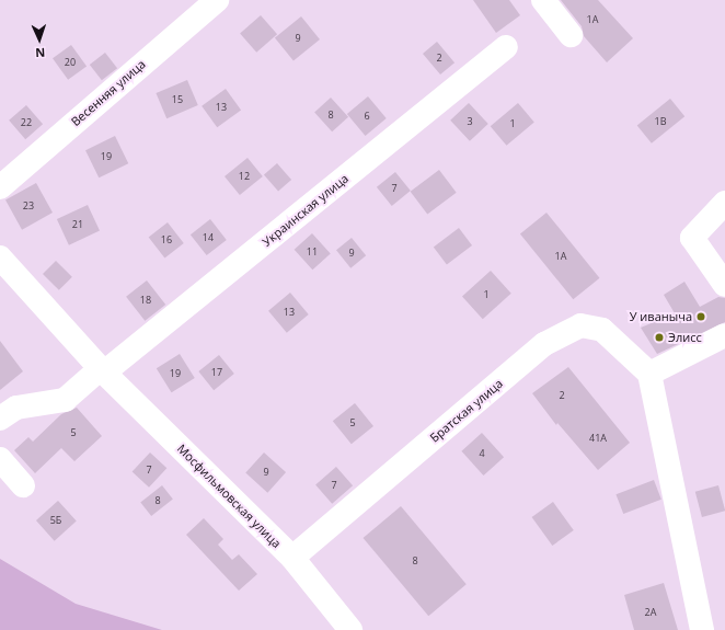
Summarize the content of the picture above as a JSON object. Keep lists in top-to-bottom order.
{
  "streets": {
    "street": [
      "Весенняя улица",
      "Украинская улица",
      "Братская улица",
      "Мосфильмовская улица"
    ]
  },
  "crossings": [
    ["Украинская улица", "Мосфильмовская улица"],
    ["Братская улица", "Мосфильмовская улица"]
  ],
  "places": ["У иваныча", "Элисс"],
  "house_numbers": [
    "1А",
    "9",
    "2",
    "20",
    "15",
    "13",
    "8",
    "6",
    "3",
    "1В",
    "22",
    "1",
    "19",
    "12",
    "7",
    "23",
    "21",
    "14",
    "16",
    "11",
    "9",
    "1А",
    "1",
    "18",
    "13",
    "17",
    "19",
    "2",
    "5",
    "5",
    "41А",
    "4",
    "7",
    "9",
    "7",
    "8",
    "5Б",
    "8",
    "2А"
  ],
  "north": "bottom"
}
